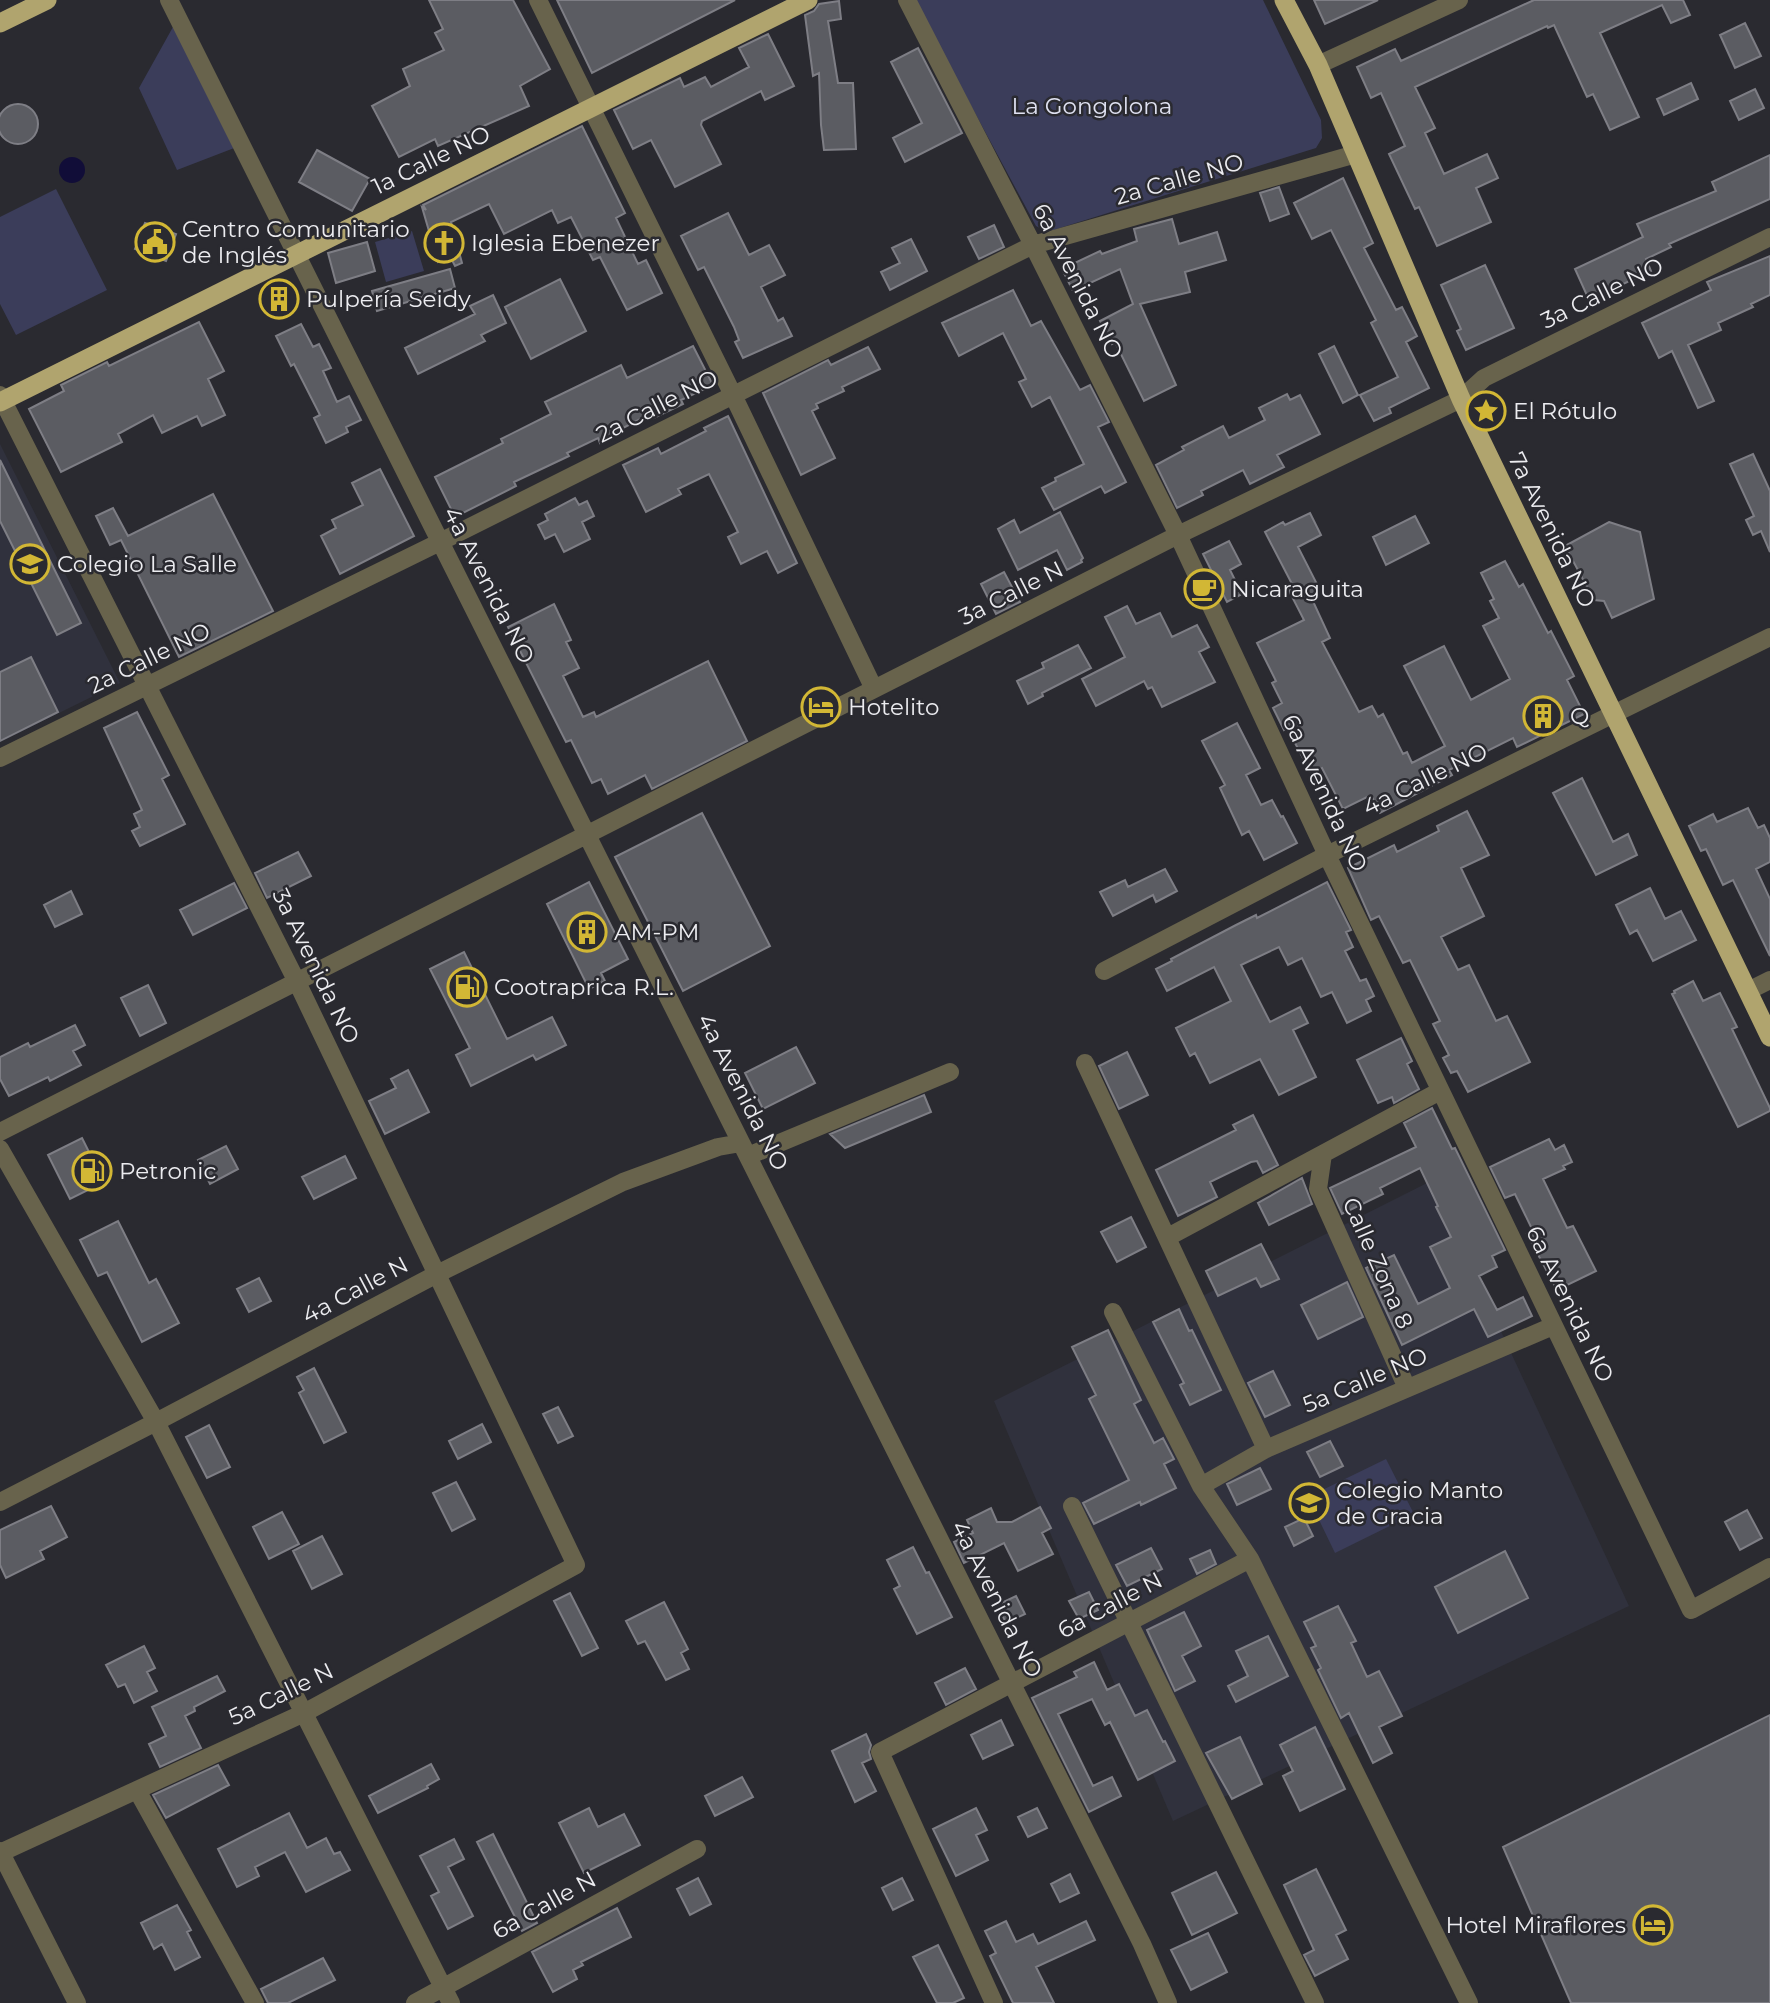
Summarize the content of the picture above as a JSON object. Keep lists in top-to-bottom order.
{
  "streets": {
    "highway": ["1a Calle NO", "7a Avenida NO"],
    "street": [
      "2a Calle NO",
      "6a Avenida NO",
      "3a Calle NO",
      "4a Avenida NO",
      "3a Calle N",
      "4a Calle NO",
      "3a Avenida NO",
      "Calle Zona 8",
      "4a Calle N",
      "5a Calle NO",
      "6a Calle N",
      "5a Calle N"
    ]
  },
  "crossings": [
    ["1a Calle NO", "4a Avenida NO"],
    ["1a Calle NO", "3a Avenida NO"],
    ["2a Calle NO", "6a Avenida NO"],
    ["2a Calle NO", "7a Avenida NO"],
    ["2a Calle NO", "4a Avenida NO"],
    ["2a Calle NO", "3a Avenida NO"],
    ["6a Avenida NO", "3a Calle N"],
    ["6a Avenida NO", "4a Calle NO"],
    ["6a Avenida NO", "5a Calle NO"],
    ["3a Calle NO", "7a Avenida NO"],
    ["3a Calle NO", "3a Calle N"],
    ["7a Avenida NO", "3a Calle N"],
    ["7a Avenida NO", "4a Calle NO"],
    ["4a Avenida NO", "3a Calle N"],
    ["4a Avenida NO", "4a Calle N"],
    ["4a Avenida NO", "6a Calle N"],
    ["3a Calle N", "3a Avenida NO"],
    ["3a Avenida NO", "4a Calle N"],
    ["3a Avenida NO", "5a Calle N"],
    ["Calle Zona 8", "5a Calle NO"]
  ],
  "parks": ["La Gongolona"],
  "places": {
    "public building": ["Centro Comunitario de Inglés"],
    "church": ["Iglesia Ebenezer"],
    "building": ["Pulpería Seidy", "Q", "AM-PM"],
    "place": ["El Rótulo"],
    "school or university": ["Colegio La Salle", "Colegio Manto de Gracia"],
    "cafe": ["Nicaraguita"],
    "hotel": ["Hotelito", "Hotel Miraflores"],
    "fuel station": ["Cootraprica R.L.", "Petronic"]
  }
}
